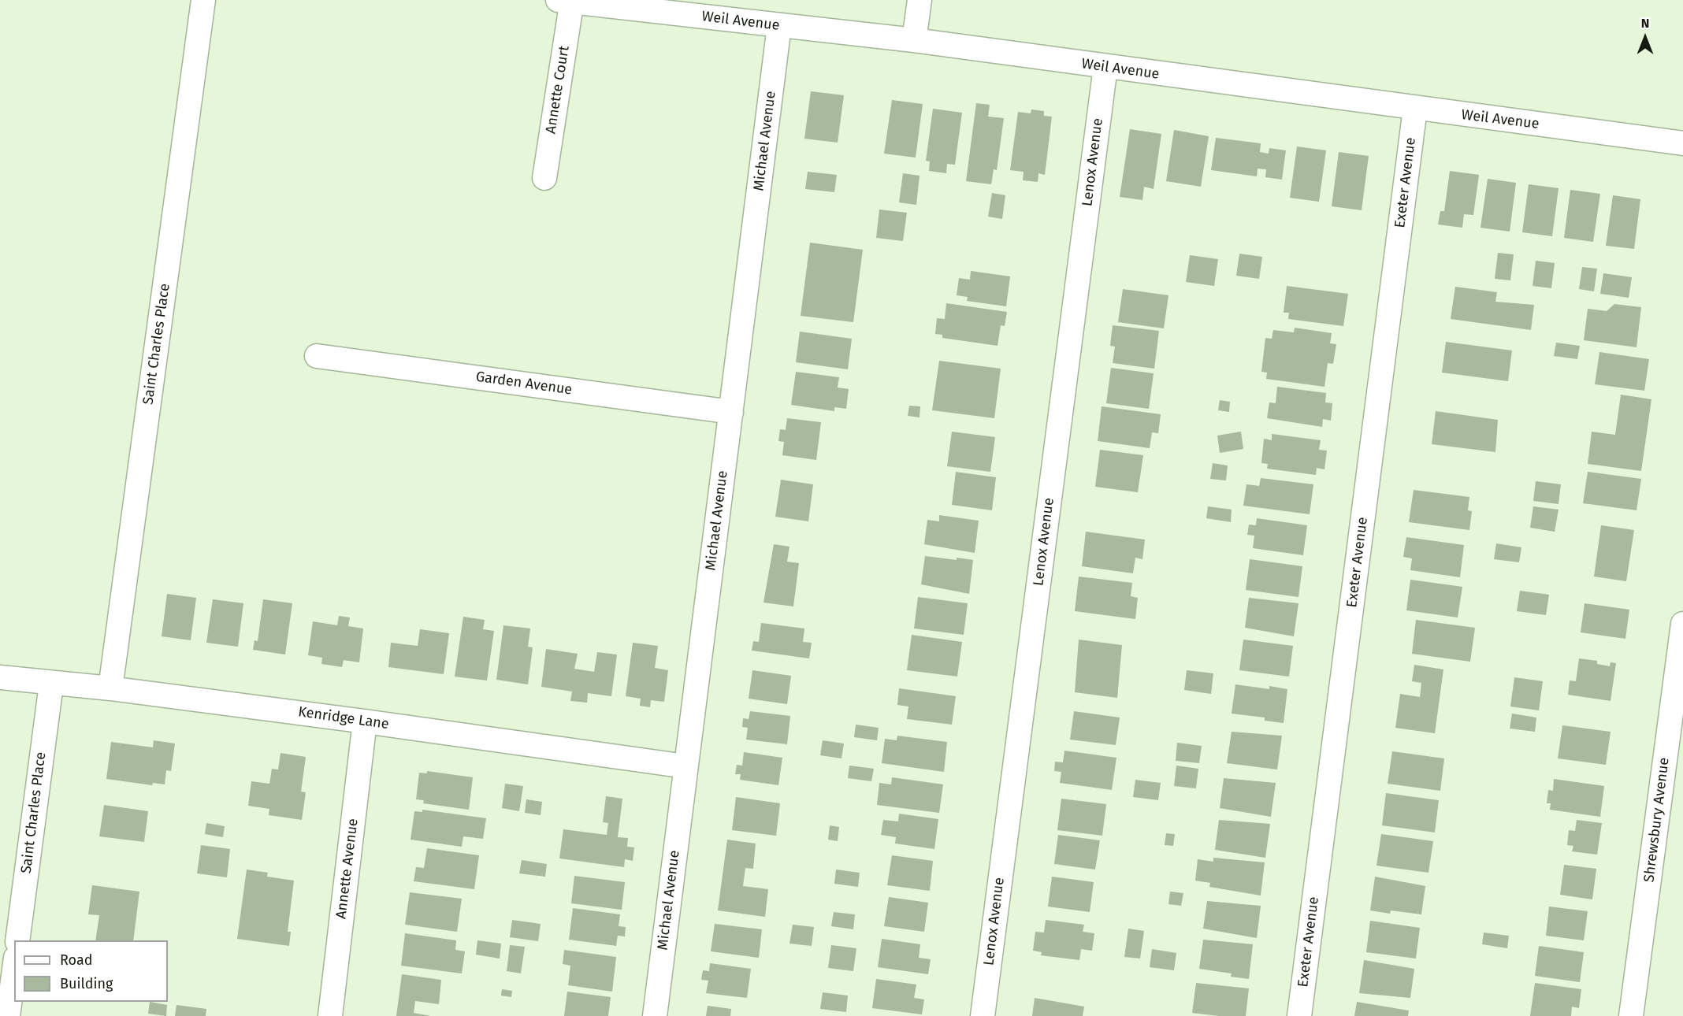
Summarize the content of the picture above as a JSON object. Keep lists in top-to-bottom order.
{
  "streets": {
    "street": [
      "Weil Avenue",
      "Annette Court",
      "Michael Avenue",
      "Lenox Avenue",
      "Exeter Avenue",
      "Saint Charles Place",
      "Garden Avenue",
      "Kenridge Lane",
      "Shrewsbury Avenue",
      "Annette Avenue"
    ]
  },
  "crossings": [
    ["Weil Avenue", "Annette Court"],
    ["Weil Avenue", "Michael Avenue"],
    ["Weil Avenue", "Lenox Avenue"],
    ["Weil Avenue", "Exeter Avenue"],
    ["Michael Avenue", "Garden Avenue"],
    ["Michael Avenue", "Kenridge Lane"],
    ["Saint Charles Place", "Kenridge Lane"],
    ["Kenridge Lane", "Annette Avenue"]
  ],
  "legend": ["Road", "Building"],
  "north": "top"
}
